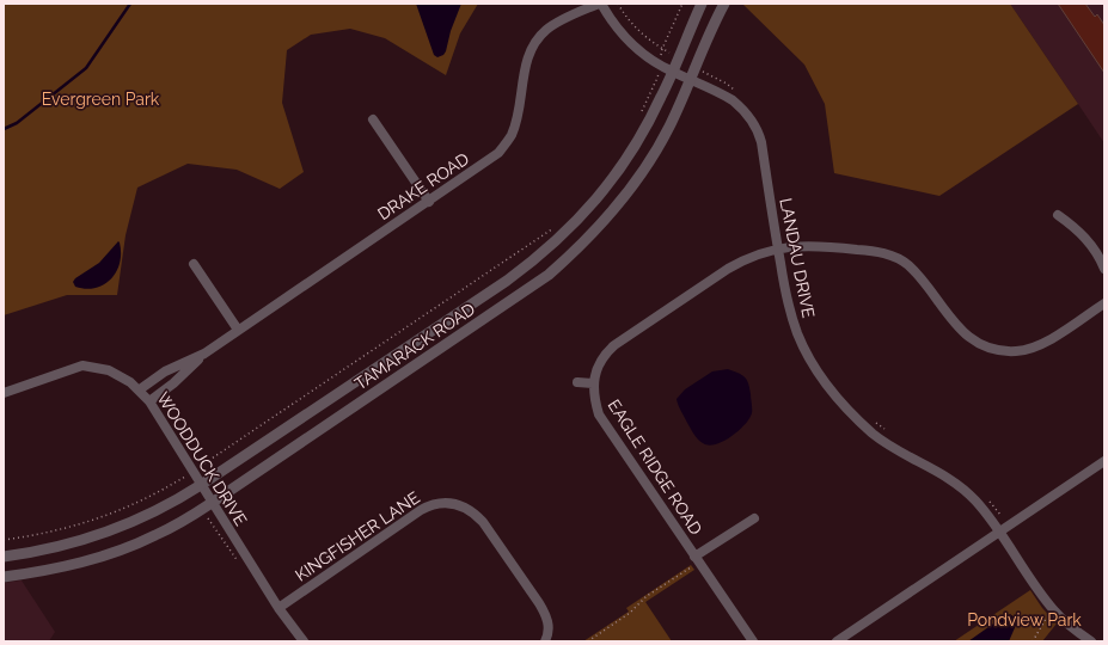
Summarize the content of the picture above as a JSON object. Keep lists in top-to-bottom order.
{
  "streets": {
    "street": [
      "DRAKE ROAD",
      "LANDAU DRIVE",
      "TAMARACK ROAD",
      "WOODDUCK DRIVE",
      "EAGLE RIDGE ROAD",
      "KINGFISHER LANE"
    ]
  },
  "crossings": [
    ["DRAKE ROAD", "LANDAU DRIVE"],
    ["DRAKE ROAD", "WOODDUCK DRIVE"],
    ["LANDAU DRIVE", "TAMARACK ROAD"],
    ["LANDAU DRIVE", "EAGLE RIDGE ROAD"],
    ["TAMARACK ROAD", "WOODDUCK DRIVE"],
    ["WOODDUCK DRIVE", "KINGFISHER LANE"]
  ],
  "parks": ["Evergreen Park", "Pondview Park"]
}
